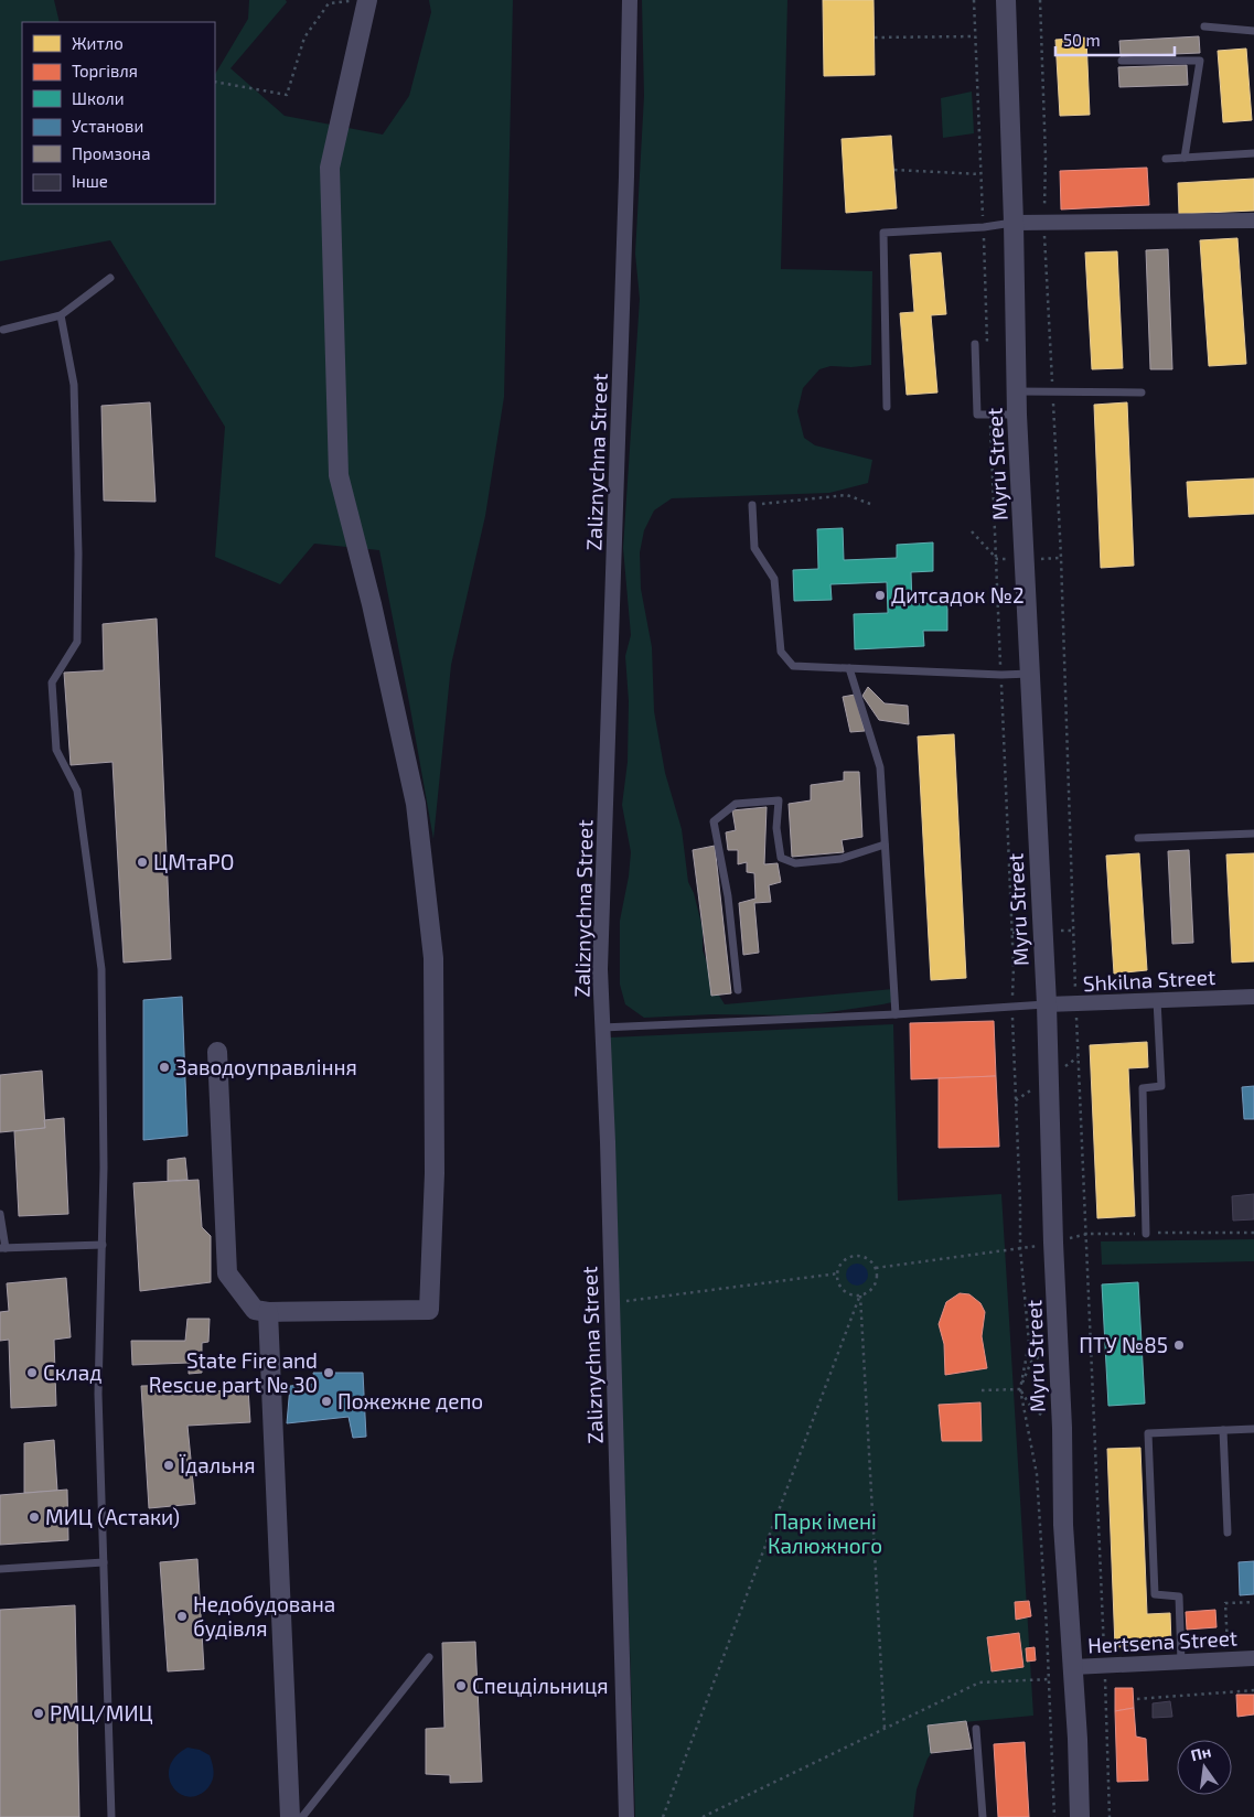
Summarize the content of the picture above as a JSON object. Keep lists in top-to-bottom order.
{
  "streets": {
    "street": [
      "Zaliznychna Street",
      "Myru Street",
      "Shkilna Street",
      "Hertsena Street"
    ]
  },
  "crossings": [
    ["Myru Street", "Shkilna Street"],
    ["Myru Street", "Hertsena Street"]
  ],
  "parks": ["Парк імені Калюжного"],
  "places": [
    "Дитсадок №2",
    "ЦМтаРО",
    "Заводоуправління",
    "ПТУ №85",
    "Склад",
    "State Fire and Rescue part № 30",
    "Пожежне депо",
    "Їдальня",
    "МИЦ (Астаки)",
    "Недобудована будівля",
    "Спецдільниця",
    "РМЦ/МИЦ"
  ],
  "legend": [
    "Житло",
    "Торгівля",
    "Школи",
    "Установи",
    "Промзона",
    "Інше"
  ],
  "scale_bar": "50 m",
  "north": "top"
}
